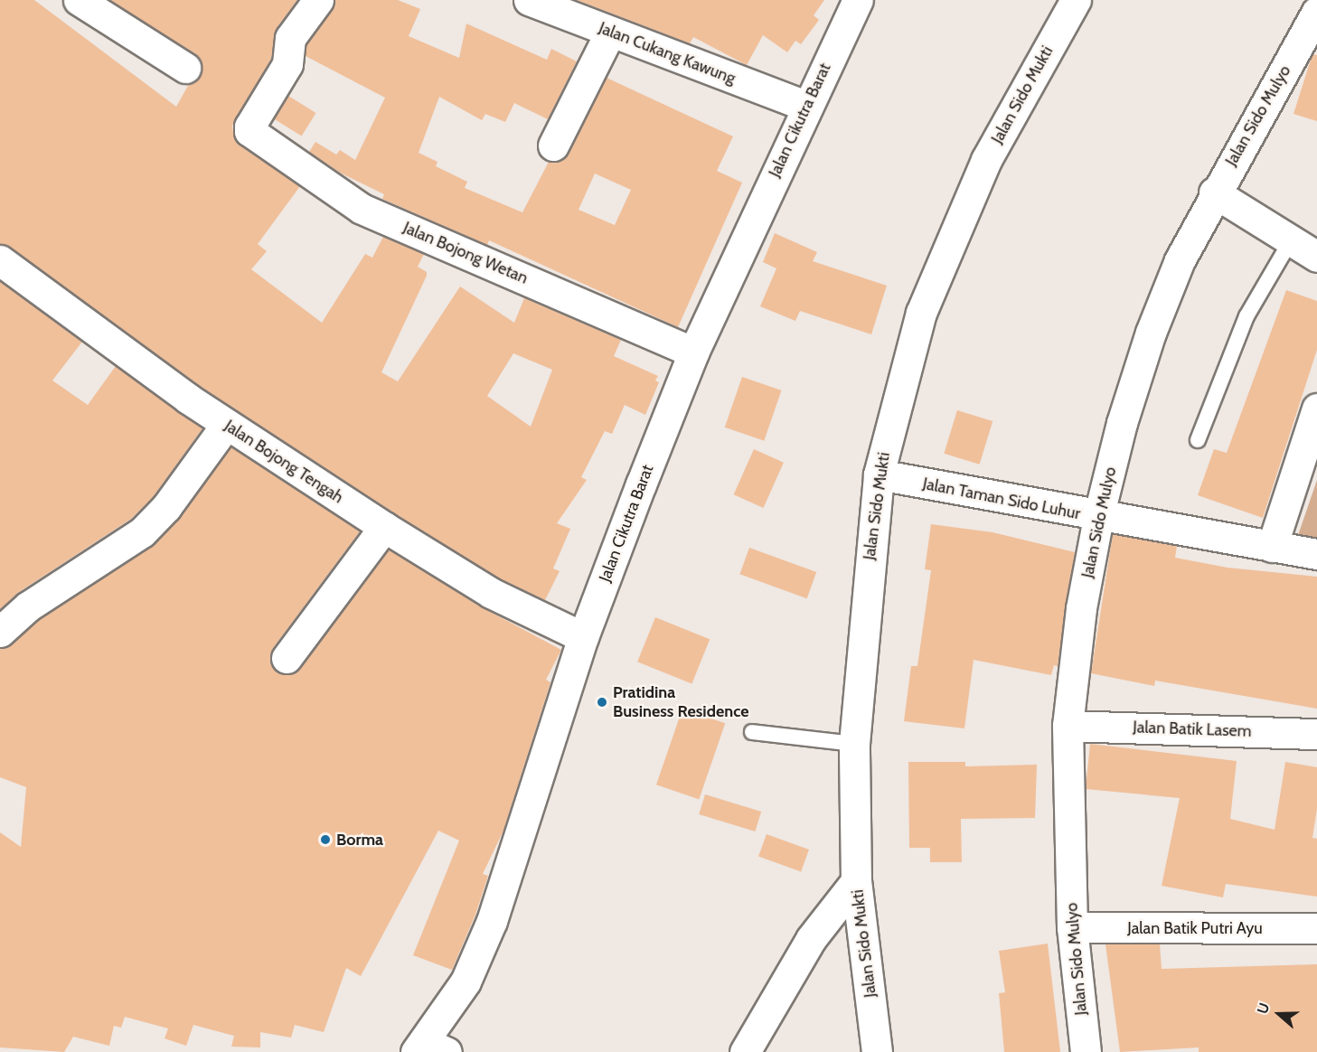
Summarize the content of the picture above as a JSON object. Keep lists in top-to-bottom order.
{
  "streets": {
    "street": [
      "Jalan Cukang Kawung",
      "Jalan Sido Mukti",
      "Jalan Sido Mulyo",
      "Jalan Cikutra Barat",
      "Jalan Bojong Wetan",
      "Jalan Bojong Tengah",
      "Jalan Taman Sido Luhur",
      "Jalan Batik Lasem",
      "Jalan Batik Putri Ayu"
    ]
  },
  "crossings": [
    ["Jalan Cukang Kawung", "Jalan Cikutra Barat"],
    ["Jalan Sido Mukti", "Jalan Taman Sido Luhur"],
    ["Jalan Sido Mulyo", "Jalan Taman Sido Luhur"],
    ["Jalan Sido Mulyo", "Jalan Batik Lasem"],
    ["Jalan Sido Mulyo", "Jalan Batik Putri Ayu"],
    ["Jalan Cikutra Barat", "Jalan Bojong Wetan"],
    ["Jalan Cikutra Barat", "Jalan Bojong Tengah"]
  ],
  "places": ["Pratidina Business Residence", "Borma"],
  "north": "left"
}
